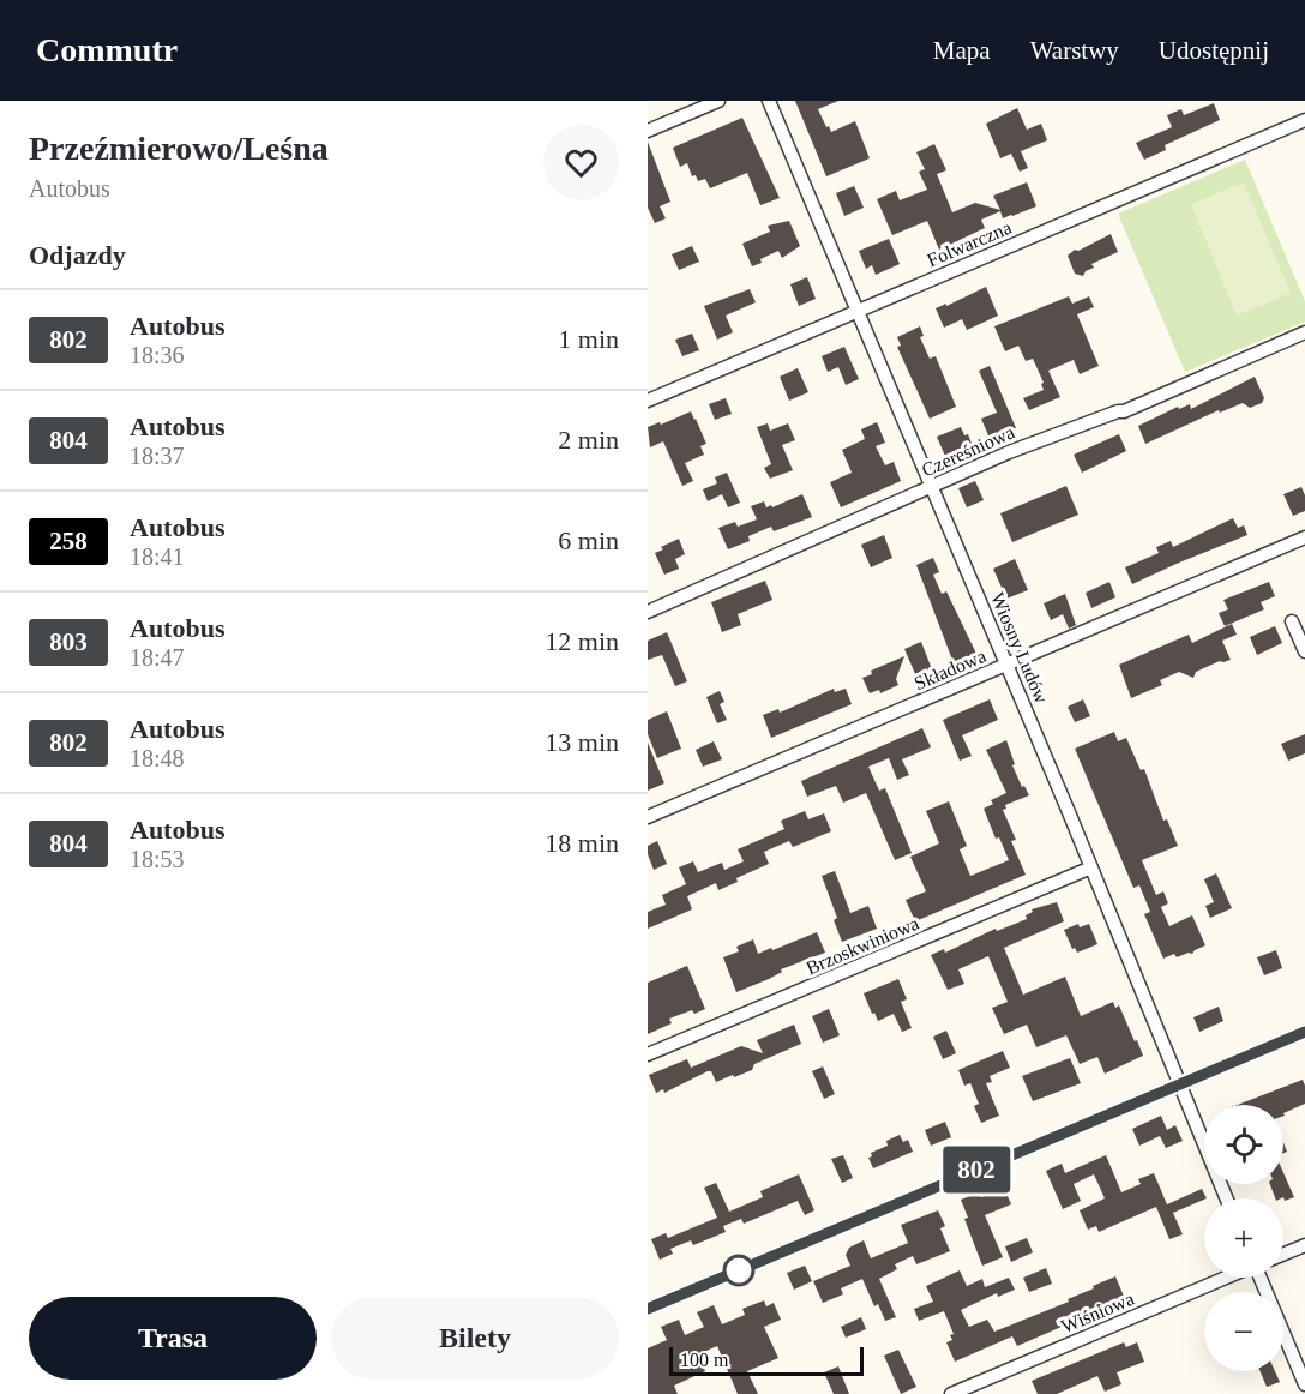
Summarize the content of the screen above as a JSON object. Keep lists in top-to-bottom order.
{
  "streets": {
    "street": [
      "Folwarczna",
      "Czereśniowa",
      "Wiosny Ludów",
      "Składowa",
      "Brzoskwiniowa",
      "Wiśniowa"
    ]
  },
  "crossings": [
    ["Folwarczna", "Wiosny Ludów"],
    ["Czereśniowa", "Wiosny Ludów"],
    ["Wiosny Ludów", "Składowa"],
    ["Wiosny Ludów", "Brzoskwiniowa"]
  ],
  "lines": ["bus line 802"],
  "scale_bar": "100 m",
  "page": {
    "header": "Commutr",
    "nav": ["Mapa", "Warstwy", "Udostępnij"],
    "heading": [
      ["Przeźmierowo/Leśna", "Autobus"],
      "Odjazdy"
    ],
    "on_map": "802",
    "list": [
      {
        "mark": "802",
        "name": "Autobus",
        "note": "18:36",
        "value": "1 min"
      },
      {
        "mark": "804",
        "name": "Autobus",
        "note": "18:37",
        "value": "2 min"
      },
      {
        "mark": "258",
        "name": "Autobus",
        "note": "18:41",
        "value": "6 min"
      },
      {
        "mark": "803",
        "name": "Autobus",
        "note": "18:47",
        "value": "12 min"
      },
      {
        "mark": "802",
        "name": "Autobus",
        "note": "18:48",
        "value": "13 min"
      },
      {
        "mark": "804",
        "name": "Autobus",
        "note": "18:53",
        "value": "18 min"
      }
    ],
    "map_buttons": ["+", "−"],
    "buttons": ["Trasa", "Bilety"],
    "scale": "100 m"
  }
}
